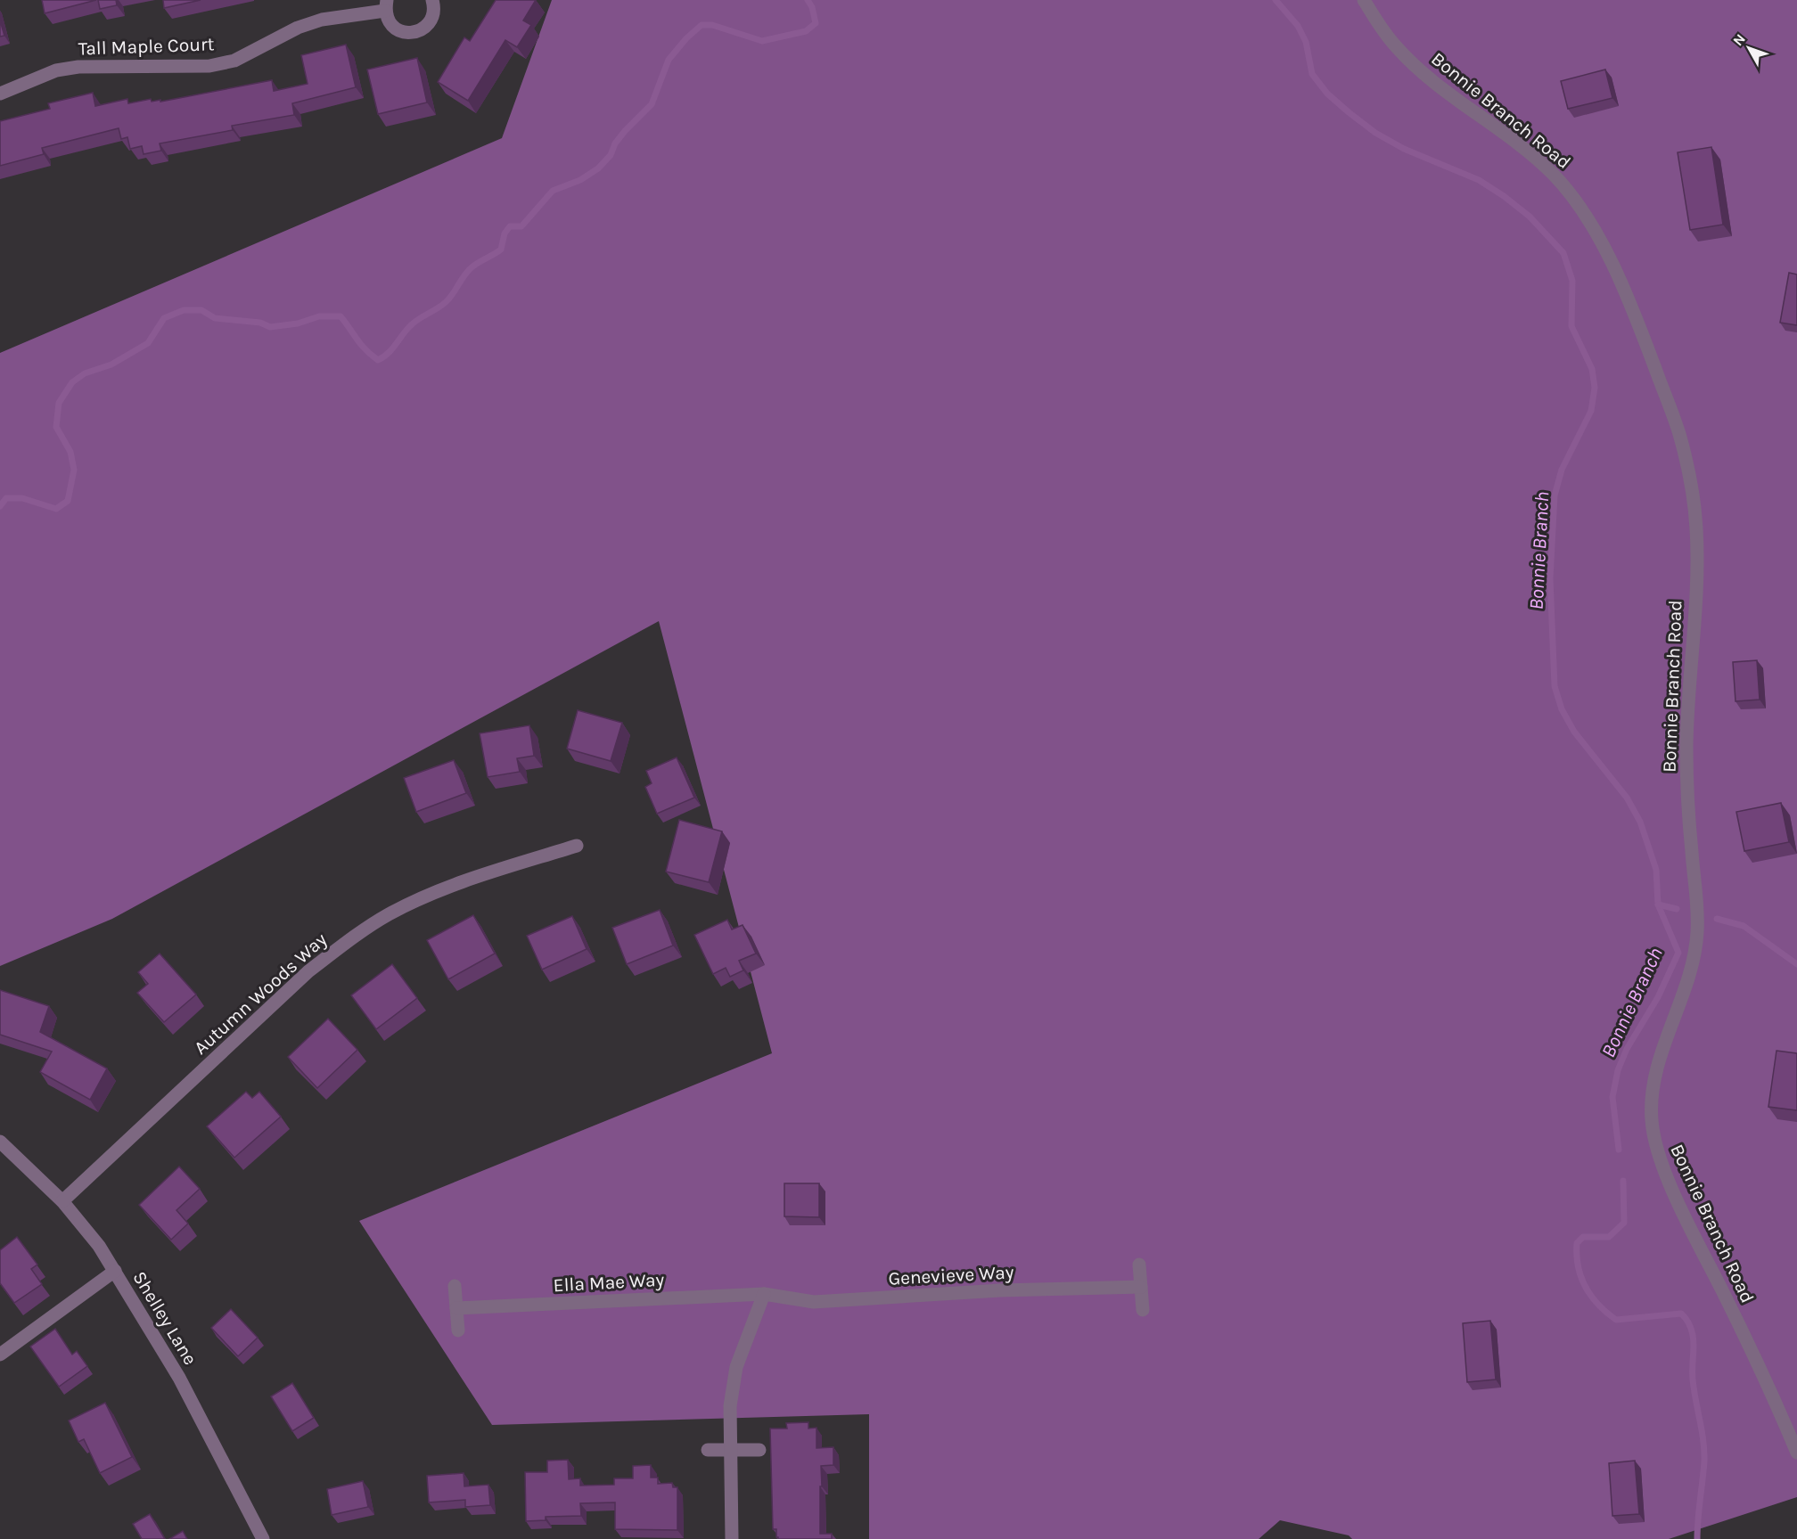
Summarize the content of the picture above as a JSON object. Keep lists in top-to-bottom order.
{
  "streets": {
    "street": [
      "Tall Maple Court",
      "Bonnie Branch Road",
      "Autumn Woods Way",
      "Genevieve Way",
      "Ella Mae Way",
      "Shelley Lane"
    ]
  },
  "crossings": [
    ["Autumn Woods Way", "Shelley Lane"],
    ["Genevieve Way", "Ella Mae Way"]
  ],
  "water": ["Bonnie Branch"],
  "north": "top left"
}
